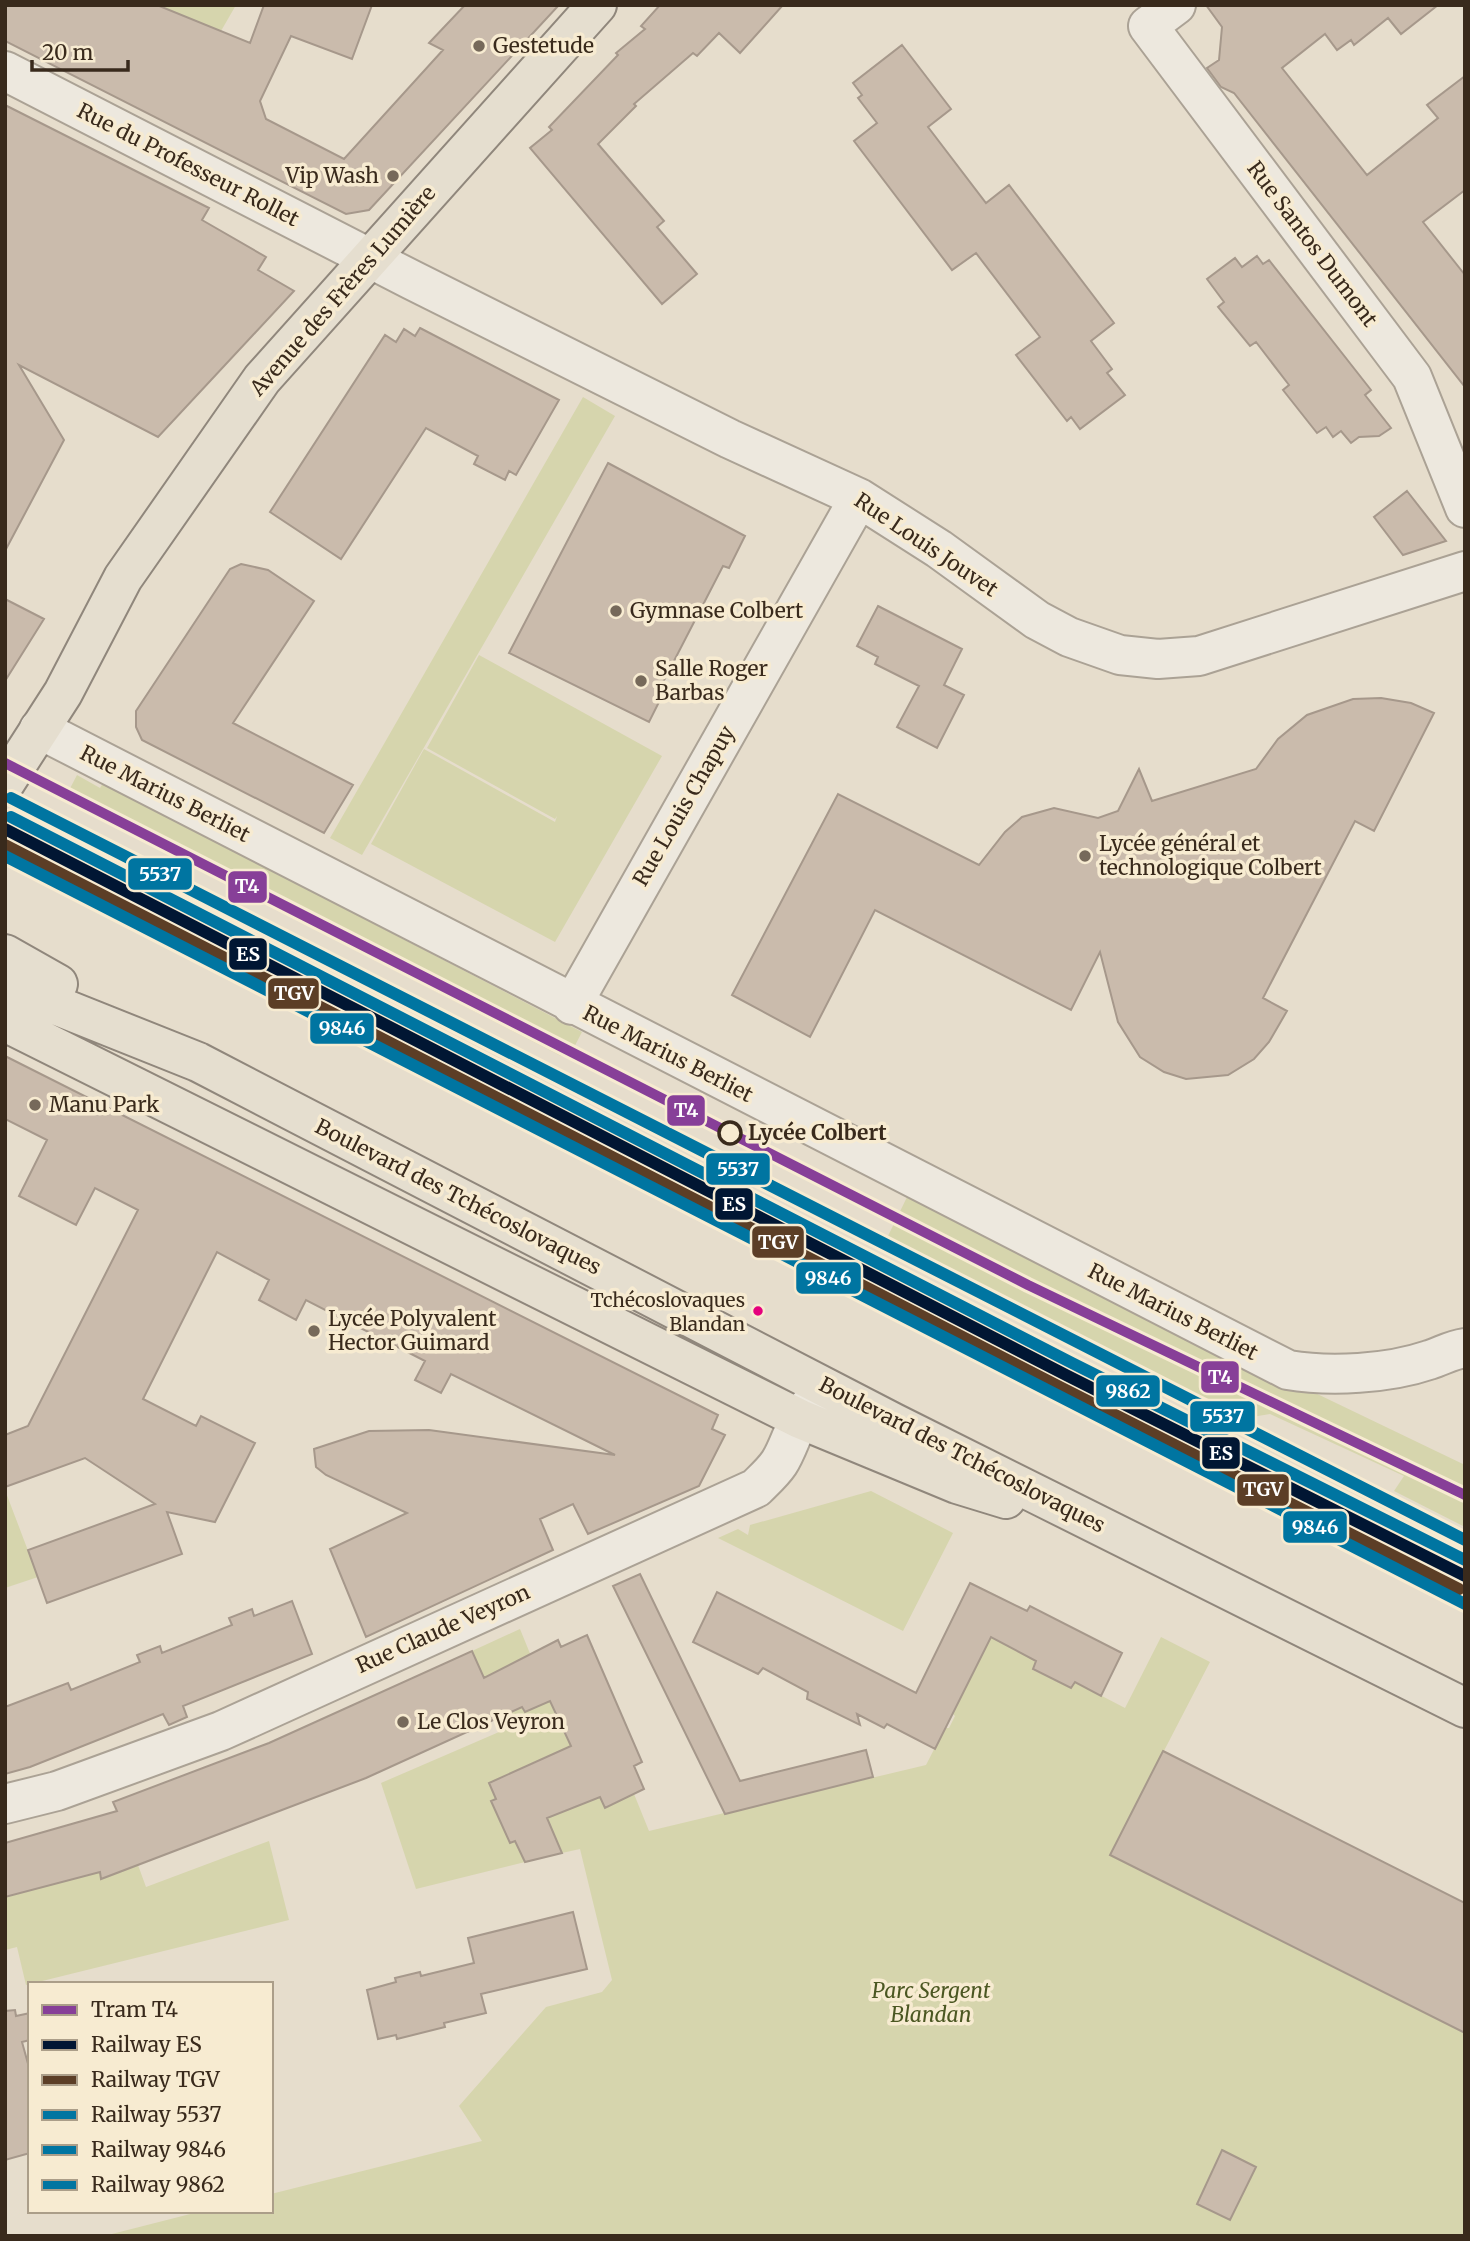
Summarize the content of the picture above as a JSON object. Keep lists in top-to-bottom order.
{
  "streets": {
    "main road": ["Avenue des Frères Lumière", "Boulevard des Tchécoslovaques"],
    "street": [
      "Rue du Professeur Rollet",
      "Rue Santos Dumont",
      "Rue Louis Jouvet",
      "Rue Marius Berliet",
      "Rue Louis Chapuy",
      "Rue Claude Veyron"
    ]
  },
  "crossings": [
    ["Rue du Professeur Rollet", "Avenue des Frères Lumière"],
    ["Rue du Professeur Rollet", "Rue Louis Jouvet"],
    ["Avenue des Frères Lumière", "Rue Louis Jouvet"],
    ["Avenue des Frères Lumière", "Rue Marius Berliet"],
    ["Rue Louis Jouvet", "Rue Louis Chapuy"],
    ["Rue Marius Berliet", "Rue Louis Chapuy"],
    ["Boulevard des Tchécoslovaques", "Rue Claude Veyron"]
  ],
  "parks": ["Parc Sergent Blandan"],
  "places": [
    "Gestetude",
    "Vip Wash",
    "Gymnase Colbert",
    "Salle Roger Barbas",
    "Lycée général et technologique Colbert",
    "Manu Park",
    "Lycée Colbert",
    "Tchécoslovaques Blandan",
    "Lycée Polyvalent Hector Guimard",
    "Le Clos Veyron"
  ],
  "lines": [
    "tram line T4",
    "rail line 5537",
    "rail line 9862",
    "rail line ES",
    "rail line TGV",
    "rail line 9846"
  ],
  "legend": [
    "Tram T4",
    "Railway ES",
    "Railway TGV",
    "Railway 5537",
    "Railway 9846",
    "Railway 9862"
  ],
  "scale_bar": "20 m"
}
